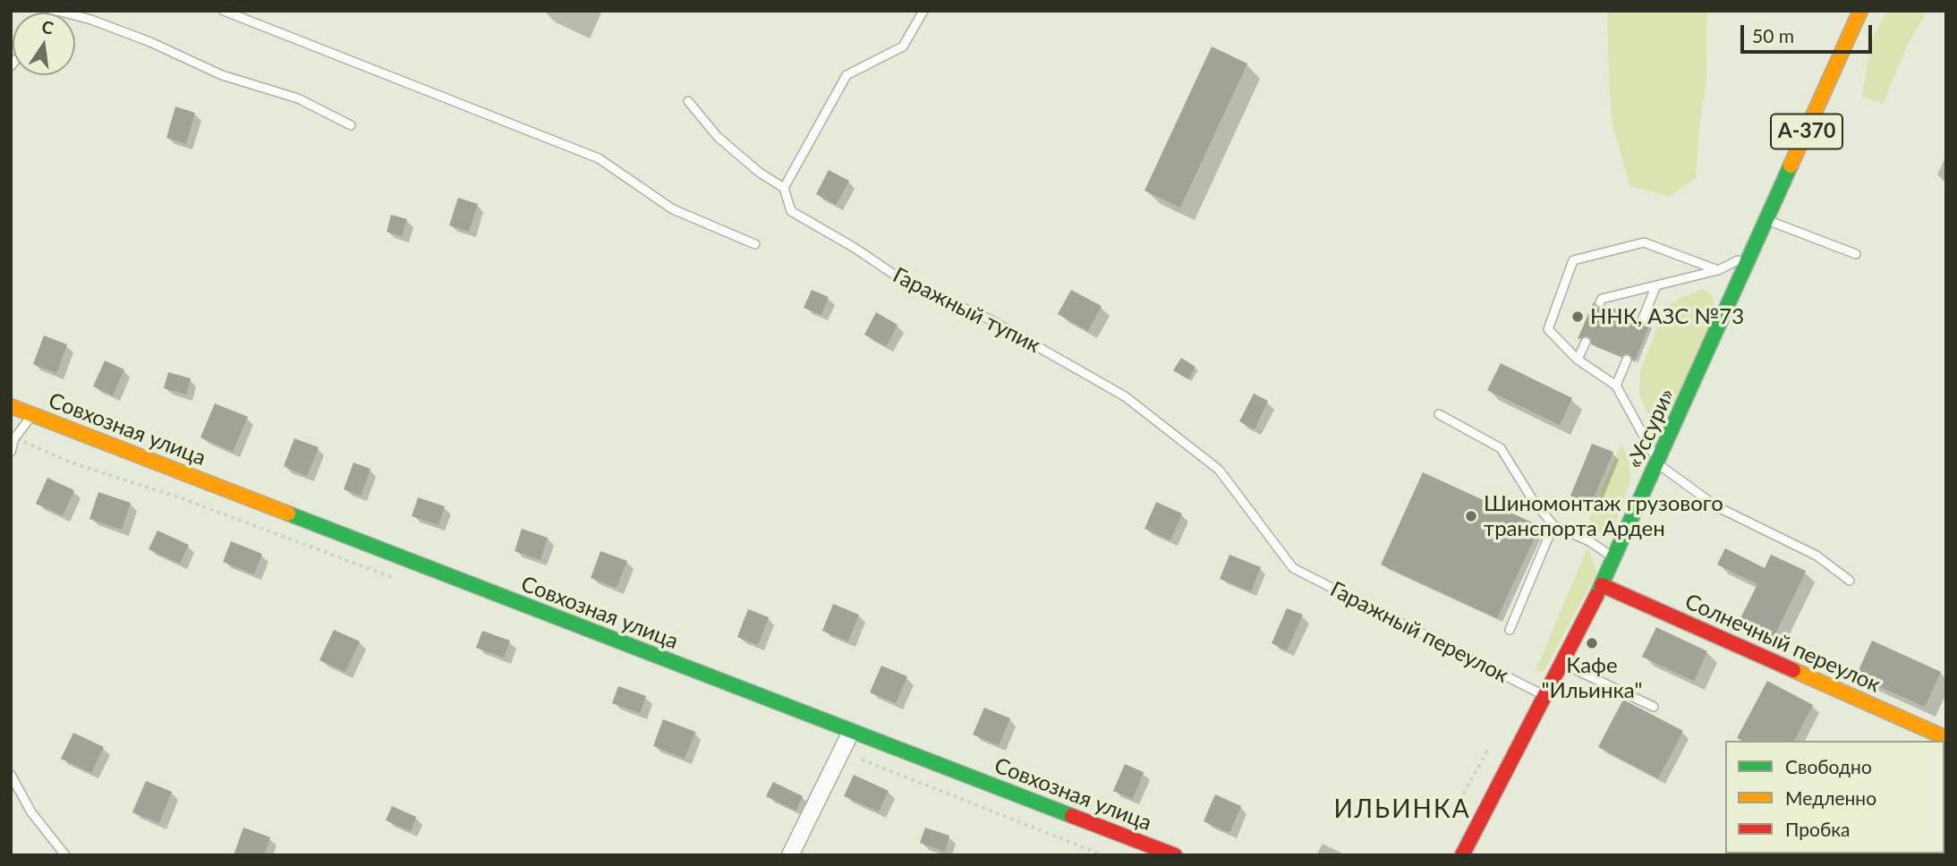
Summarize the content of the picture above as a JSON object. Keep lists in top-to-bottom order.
{
  "streets": {
    "main road": [
      "А-370",
      "«Уссури»",
      "Совхозная улица",
      "Солнечный переулок"
    ],
    "lane": ["Гаражный тупик", "Гаражный переулок"]
  },
  "crossings": [
    ["Гаражный тупик", "Гаражный переулок"],
    ["«Уссури»", "Гаражный переулок"],
    ["«Уссури»", "Солнечный переулок"]
  ],
  "districts": ["ИЛЬИНКА"],
  "places": ["ННК, АЗС №73", "Шиномонтаж грузового транспорта Арден", "Кафе \"Ильинка\""],
  "legend": ["Свободно", "Медленно", "Пробка"],
  "scale_bar": "50 m",
  "north": "top"
}
